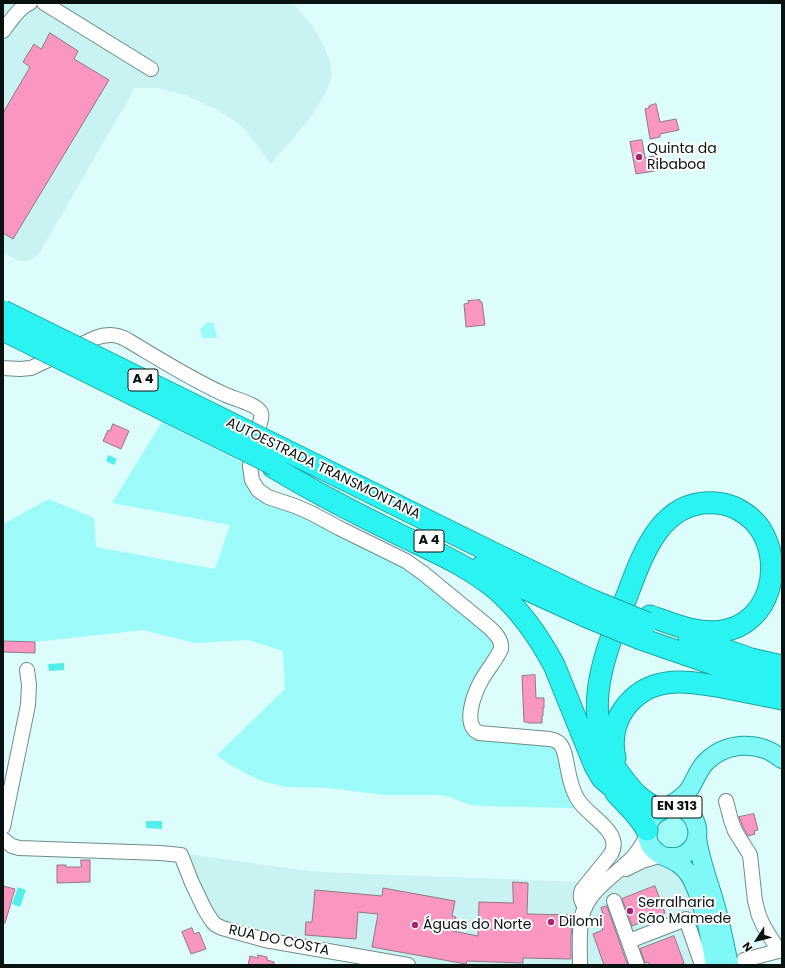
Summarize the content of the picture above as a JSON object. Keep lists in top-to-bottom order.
{
  "streets": {
    "highway": ["A 4", "AUTOESTRADA TRANSMONTANA"],
    "main road": ["EN 313"],
    "street": ["RUA DO COSTA"]
  },
  "places": [
    "Quinta da Ribaboa",
    "Serralharia São Mamede",
    "Dilomi",
    "Águas do Norte"
  ],
  "north": "bottom left"
}
